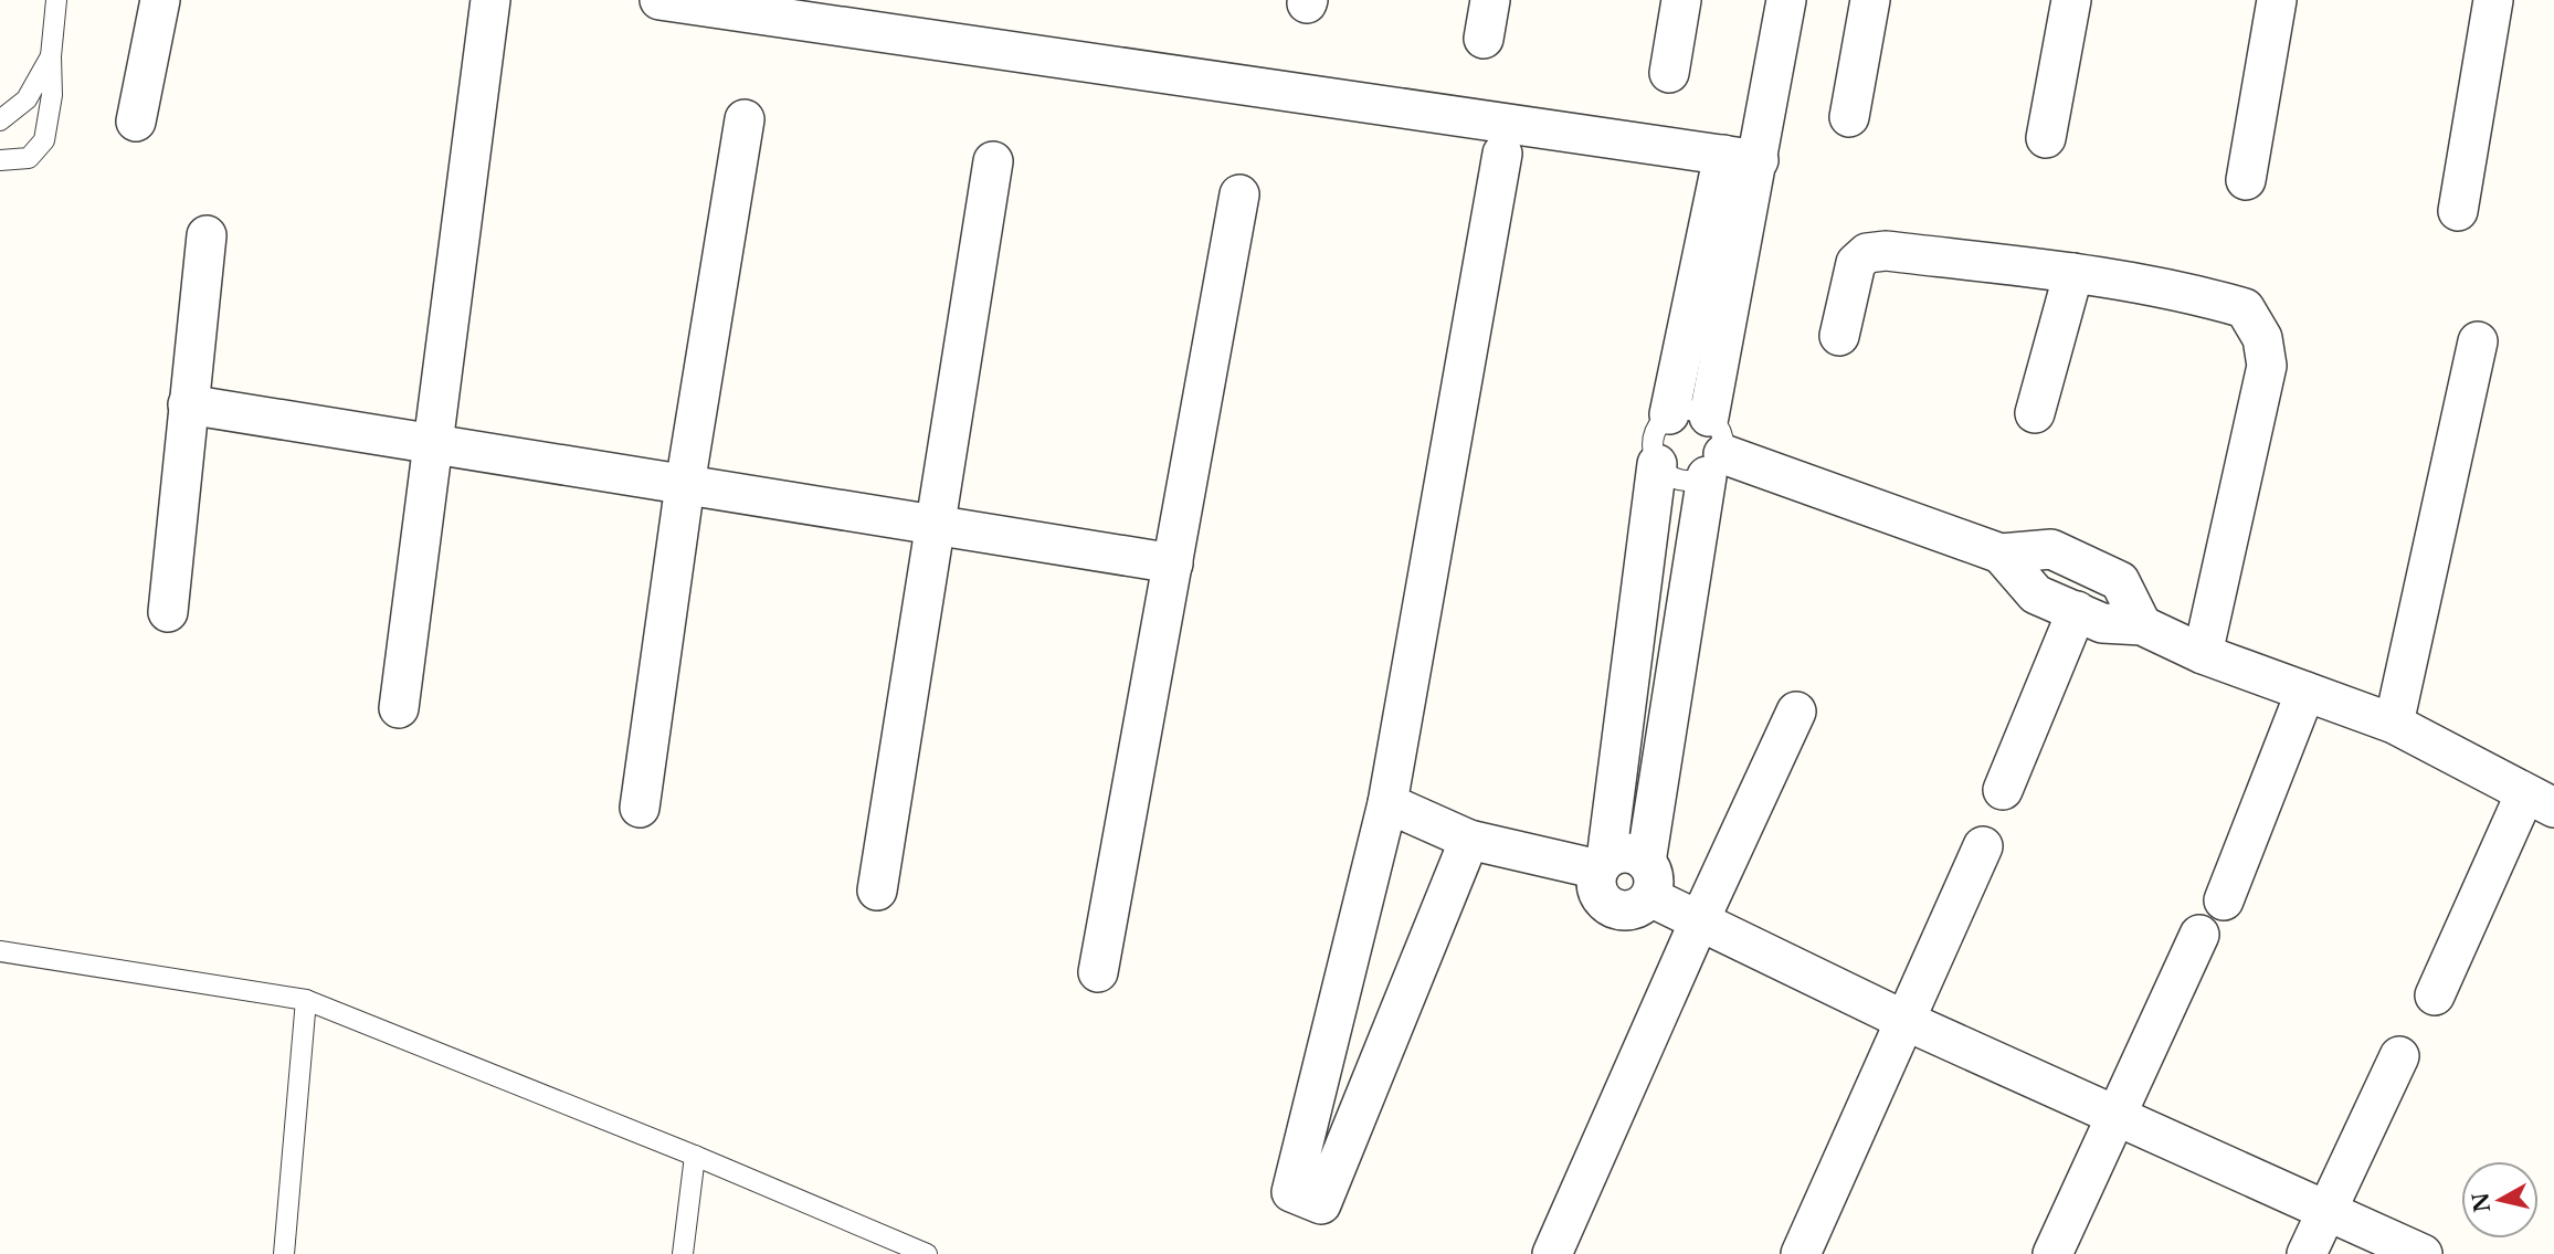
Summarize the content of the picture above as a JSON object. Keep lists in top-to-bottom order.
{
  "north": "left"
}
